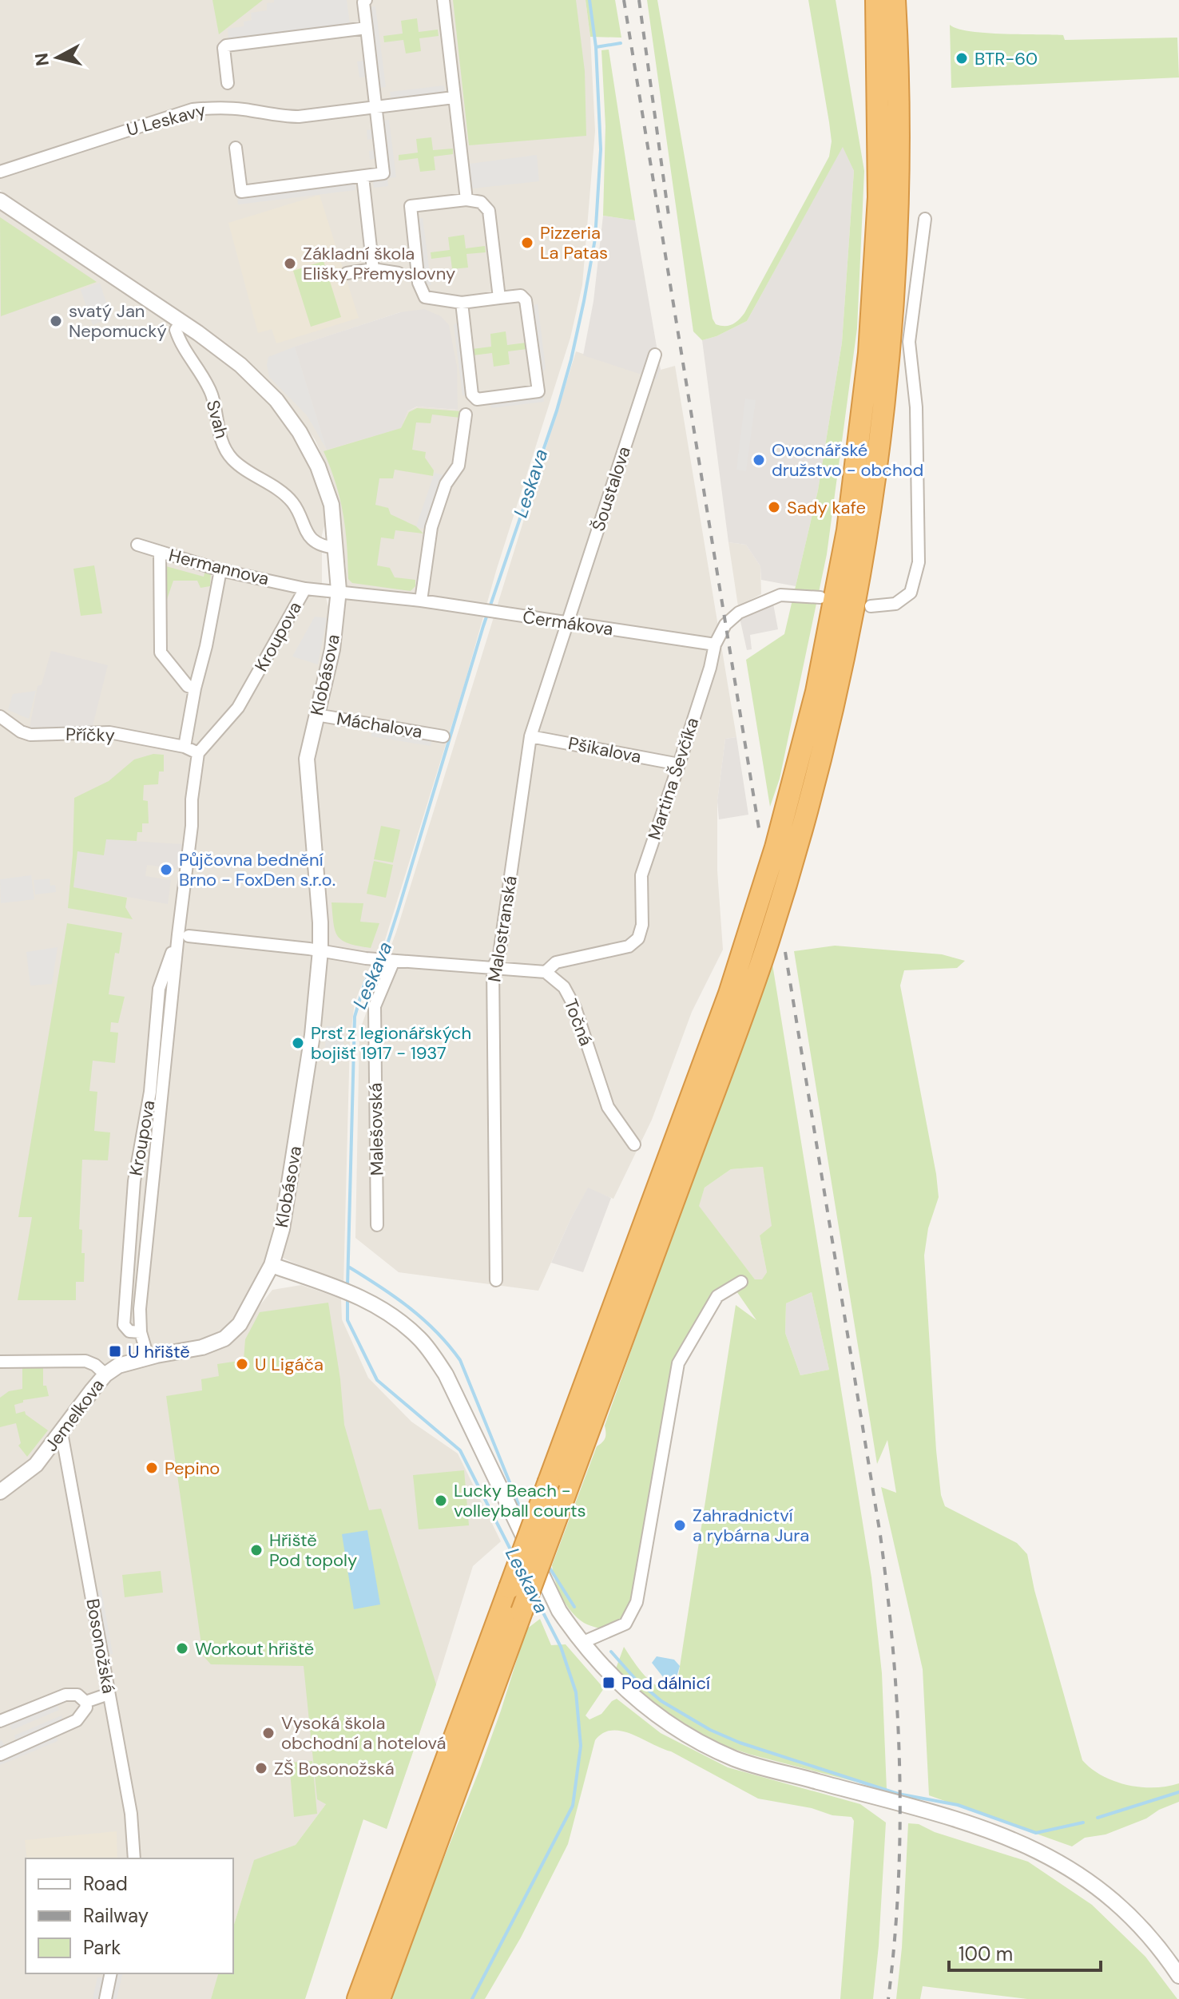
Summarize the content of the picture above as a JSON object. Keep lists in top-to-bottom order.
{
  "streets": {
    "street": [
      "U Leskavy",
      "Svah",
      "Šoustalova",
      "Hermannova",
      "Čermákova",
      "Kroupova",
      "Klobásova",
      "Máchalova",
      "Příčky",
      "Pšikalova",
      "Martina Ševčíka",
      "Malostranská",
      "Točná",
      "Malešovská",
      "Jemelkova",
      "Bosonožská"
    ]
  },
  "crossings": [
    ["Svah", "Klobásova"],
    ["Šoustalova", "Čermákova"],
    ["Šoustalova", "Malostranská"],
    ["Hermannova", "Čermákova"],
    ["Hermannova", "Kroupova"],
    ["Hermannova", "Klobásova"],
    ["Čermákova", "Klobásova"],
    ["Čermákova", "Martina Ševčíka"],
    ["Čermákova", "Malostranská"],
    ["Kroupova", "Klobásova"],
    ["Kroupova", "Příčky"],
    ["Kroupova", "Jemelkova"],
    ["Klobásova", "Máchalova"],
    ["Klobásova", "Jemelkova"],
    ["Pšikalova", "Martina Ševčíka"],
    ["Pšikalova", "Malostranská"],
    ["Martina Ševčíka", "Točná"],
    ["Jemelkova", "Bosonožská"]
  ],
  "water": ["Leskava"],
  "places": {
    "other": [
      "BTR-60",
      "Pizzeria La Patas",
      "Základní škola Elišky Přemyslovny",
      "svatý Jan Nepomucký",
      "Ovocnářské družstvo - obchod",
      "Sady kafe",
      "Půjčovna bednění Brno - FoxDen s.r.o.",
      "Prsť z legionářských bojišť 1917 - 1937",
      "U Ligáča",
      "Pepino",
      "Lucky Beach - volleyball courts",
      "Zahradnictví a rybárna Jura",
      "Hřiště Pod topoly",
      "Workout hřiště",
      "Vysoká škola obchodní a hotelová",
      "ZŠ Bosonožská"
    ],
    "transit": ["U hřiště", "Pod dálnicí"]
  },
  "legend": ["Road", "Railway", "Park"],
  "scale_bar": "100 m",
  "north": "left"
}
